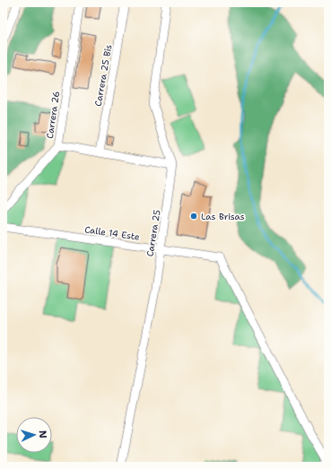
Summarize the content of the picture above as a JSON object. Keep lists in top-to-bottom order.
{
  "streets": {
    "street": [
      "Carrera 25 Bis",
      "Carrera 26",
      "Calle 14 Este",
      "Carrera 25"
    ]
  },
  "crossings": [
    ["Calle 14 Este", "Carrera 25"]
  ],
  "places": ["Las Brisas"],
  "north": "right"
}
